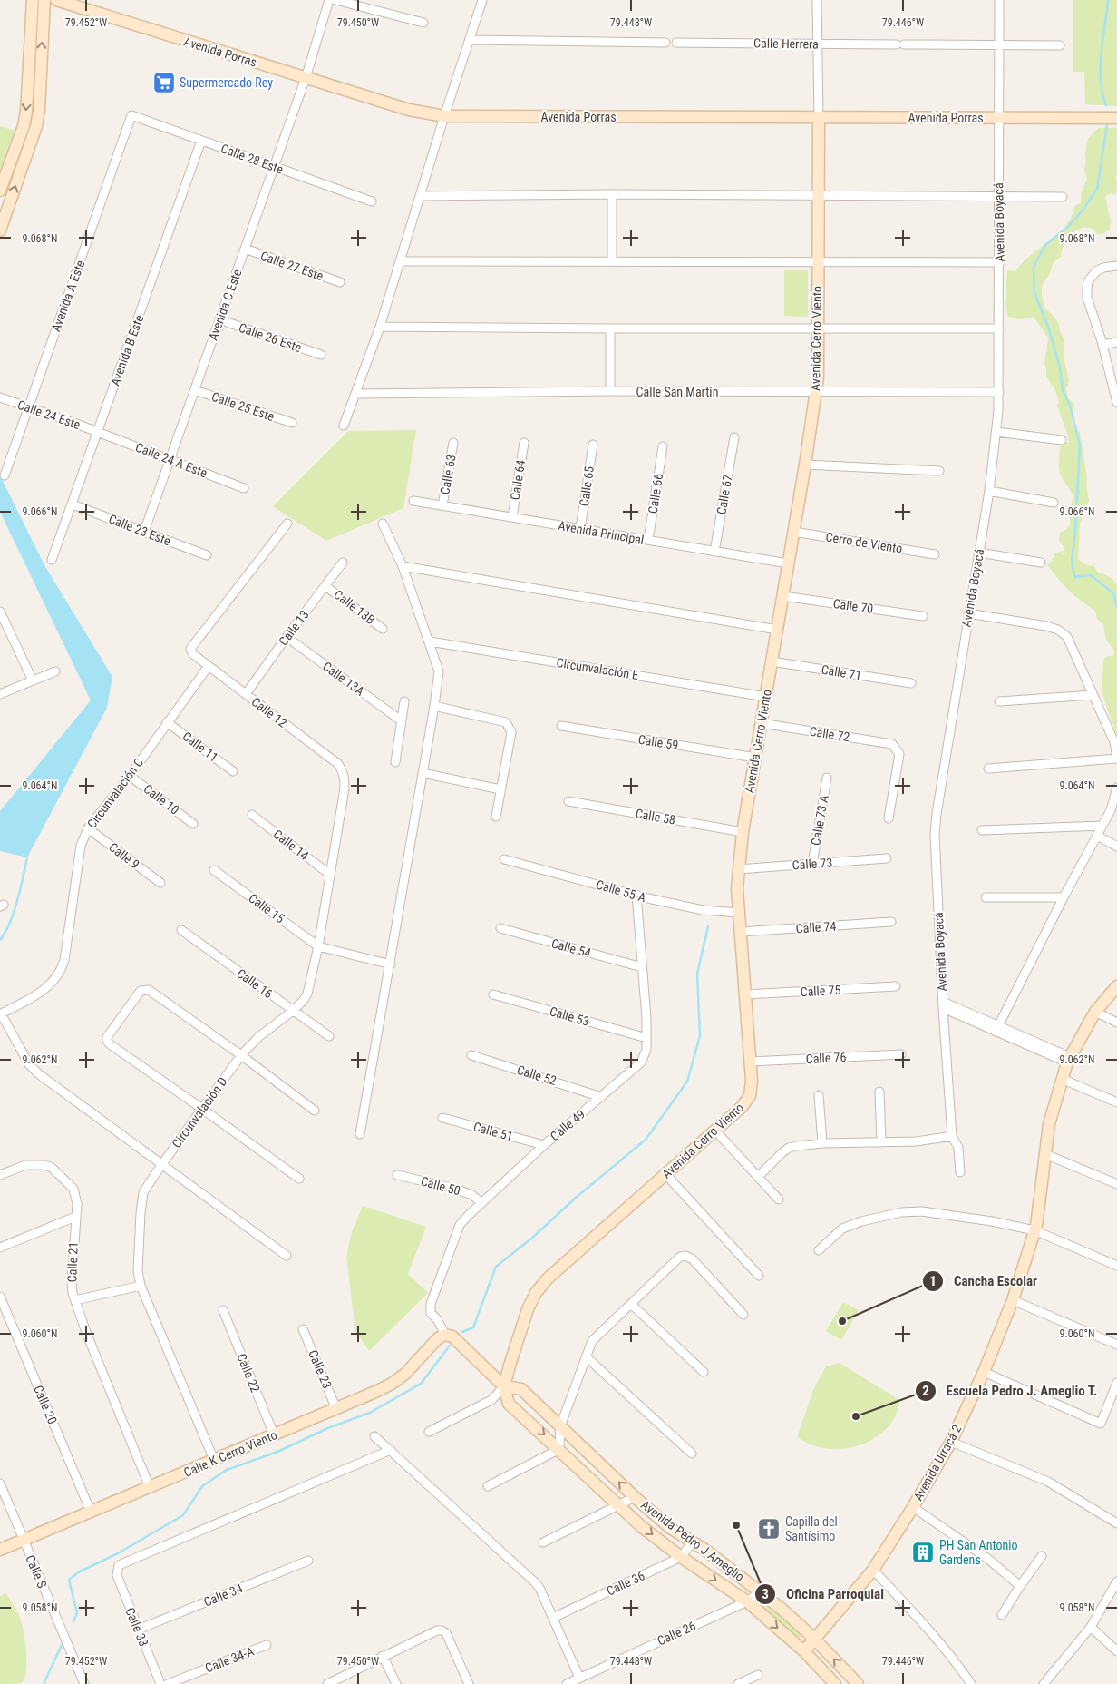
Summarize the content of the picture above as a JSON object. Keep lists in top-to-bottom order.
{
  "streets": {
    "street": [
      "Calle Herrera",
      "Avenida Porras",
      "Calle 28 Este",
      "Avenida Boyacá",
      "Calle 27 Este",
      "Avenida A Este",
      "Avenida C Este",
      "Calle 26 Este",
      "Avenida Cerro Viento",
      "Avenida B Este",
      "Calle San Martín",
      "Calle 25 Este",
      "Calle 24 Este",
      "Calle 24 A Este",
      "Calle 63",
      "Calle 64",
      "Calle 65",
      "Calle 66",
      "Calle 67",
      "Calle 23 Este",
      "Avenida Principal",
      "Cerro de Viento",
      "Calle 70",
      "Calle 13B",
      "Calle 13",
      "Circunvalación E",
      "Calle 71",
      "Calle 13A",
      "Calle 12",
      "Calle 72",
      "Calle 59",
      "Calle 11",
      "Circunvalación C",
      "Calle 10",
      "Calle 58",
      "Calle 73 A",
      "Calle 14",
      "Calle 9",
      "Calle 73",
      "Calle 55-A",
      "Calle 15",
      "Calle 74",
      "Calle 54",
      "Calle 16",
      "Calle 75",
      "Calle 53",
      "Calle 76",
      "Calle 52",
      "Circunvalación D",
      "Calle 49",
      "Calle 51",
      "Calle 50",
      "Calle 21",
      "Calle 23",
      "Calle 22",
      "Calle 20",
      "Calle K Cerro Viento",
      "Avenida Urracá 2",
      "Avenida Pedro J Ameglio",
      "Calle S",
      "Calle 36",
      "Calle 34",
      "Calle 33",
      "Calle 26",
      "Calle 34-A"
    ]
  },
  "crossings": [
    ["Calle Herrera", "Avenida Boyacá"],
    ["Calle Herrera", "Avenida Cerro Viento"],
    ["Avenida Porras", "Avenida Boyacá"],
    ["Avenida Porras", "Avenida C Este"],
    ["Avenida Porras", "Avenida Cerro Viento"],
    ["Calle 28 Este", "Avenida A Este"],
    ["Calle 28 Este", "Avenida C Este"],
    ["Calle 28 Este", "Avenida B Este"],
    ["Avenida Boyacá", "Calle San Martín"],
    ["Calle 27 Este", "Avenida C Este"],
    ["Avenida A Este", "Calle 24 Este"],
    ["Avenida C Este", "Calle 26 Este"],
    ["Avenida C Este", "Calle 25 Este"],
    ["Avenida C Este", "Calle 24 A Este"],
    ["Avenida C Este", "Calle 23 Este"],
    ["Avenida Cerro Viento", "Calle San Martín"],
    ["Avenida Cerro Viento", "Avenida Principal"],
    ["Avenida Cerro Viento", "Cerro de Viento"],
    ["Avenida Cerro Viento", "Calle 70"],
    ["Avenida Cerro Viento", "Circunvalación E"],
    ["Avenida Cerro Viento", "Calle 71"],
    ["Avenida Cerro Viento", "Calle 72"],
    ["Avenida Cerro Viento", "Calle 59"],
    ["Avenida Cerro Viento", "Calle 58"],
    ["Avenida Cerro Viento", "Calle 73"],
    ["Avenida Cerro Viento", "Calle 55-A"],
    ["Avenida Cerro Viento", "Calle 74"],
    ["Avenida Cerro Viento", "Calle 75"],
    ["Avenida Cerro Viento", "Calle 76"],
    ["Avenida Cerro Viento", "Avenida Pedro J Ameglio"],
    ["Avenida B Este", "Calle 24 Este"],
    ["Avenida B Este", "Calle 24 A Este"],
    ["Avenida B Este", "Calle 23 Este"],
    ["Calle 24 Este", "Calle 24 A Este"],
    ["Calle 63", "Avenida Principal"],
    ["Calle 64", "Avenida Principal"],
    ["Calle 65", "Avenida Principal"],
    ["Calle 66", "Avenida Principal"],
    ["Calle 67", "Avenida Principal"],
    ["Calle 13B", "Calle 13"],
    ["Calle 13", "Calle 13A"],
    ["Calle 13", "Calle 12"],
    ["Calle 12", "Circunvalación C"],
    ["Calle 12", "Circunvalación D"],
    ["Calle 11", "Circunvalación C"],
    ["Circunvalación C", "Calle 10"],
    ["Circunvalación C", "Calle 9"],
    ["Calle 73 A", "Calle 73"],
    ["Calle 14", "Circunvalación D"],
    ["Calle 55-A", "Calle 49"],
    ["Calle 15", "Circunvalación D"],
    ["Calle 54", "Calle 49"],
    ["Calle 16", "Circunvalación D"],
    ["Calle 53", "Calle 49"],
    ["Calle 52", "Calle 49"],
    ["Circunvalación D", "Calle K Cerro Viento"],
    ["Calle 49", "Calle 51"],
    ["Calle 49", "Calle 50"],
    ["Calle 49", "Calle K Cerro Viento"],
    ["Calle 49", "Avenida Pedro J Ameglio"],
    ["Calle 21", "Calle K Cerro Viento"],
    ["Calle 23", "Calle K Cerro Viento"],
    ["Calle 22", "Calle K Cerro Viento"],
    ["Calle 20", "Calle K Cerro Viento"],
    ["Calle K Cerro Viento", "Avenida Pedro J Ameglio"],
    ["Calle K Cerro Viento", "Calle S"],
    ["Avenida Urracá 2", "Avenida Pedro J Ameglio"],
    ["Avenida Pedro J Ameglio", "Calle 36"],
    ["Avenida Pedro J Ameglio", "Calle 26"],
    ["Calle 34", "Calle 33"]
  ],
  "places": {
    "supermarket": ["Supermercado Rey"],
    "other": ["Cancha Escolar", "Escuela Pedro J. Ameglio T.", "Oficina Parroquial"],
    "church": ["Capilla del Santísimo"],
    "building": ["PH San Antonio Gardens"]
  },
  "coordinates": [
    "79.452°W",
    "79.450°W",
    "79.448°W",
    "79.446°W",
    "9.068°N",
    "9.066°N",
    "9.064°N",
    "9.062°N",
    "9.060°N",
    "9.058°N"
  ]
}
